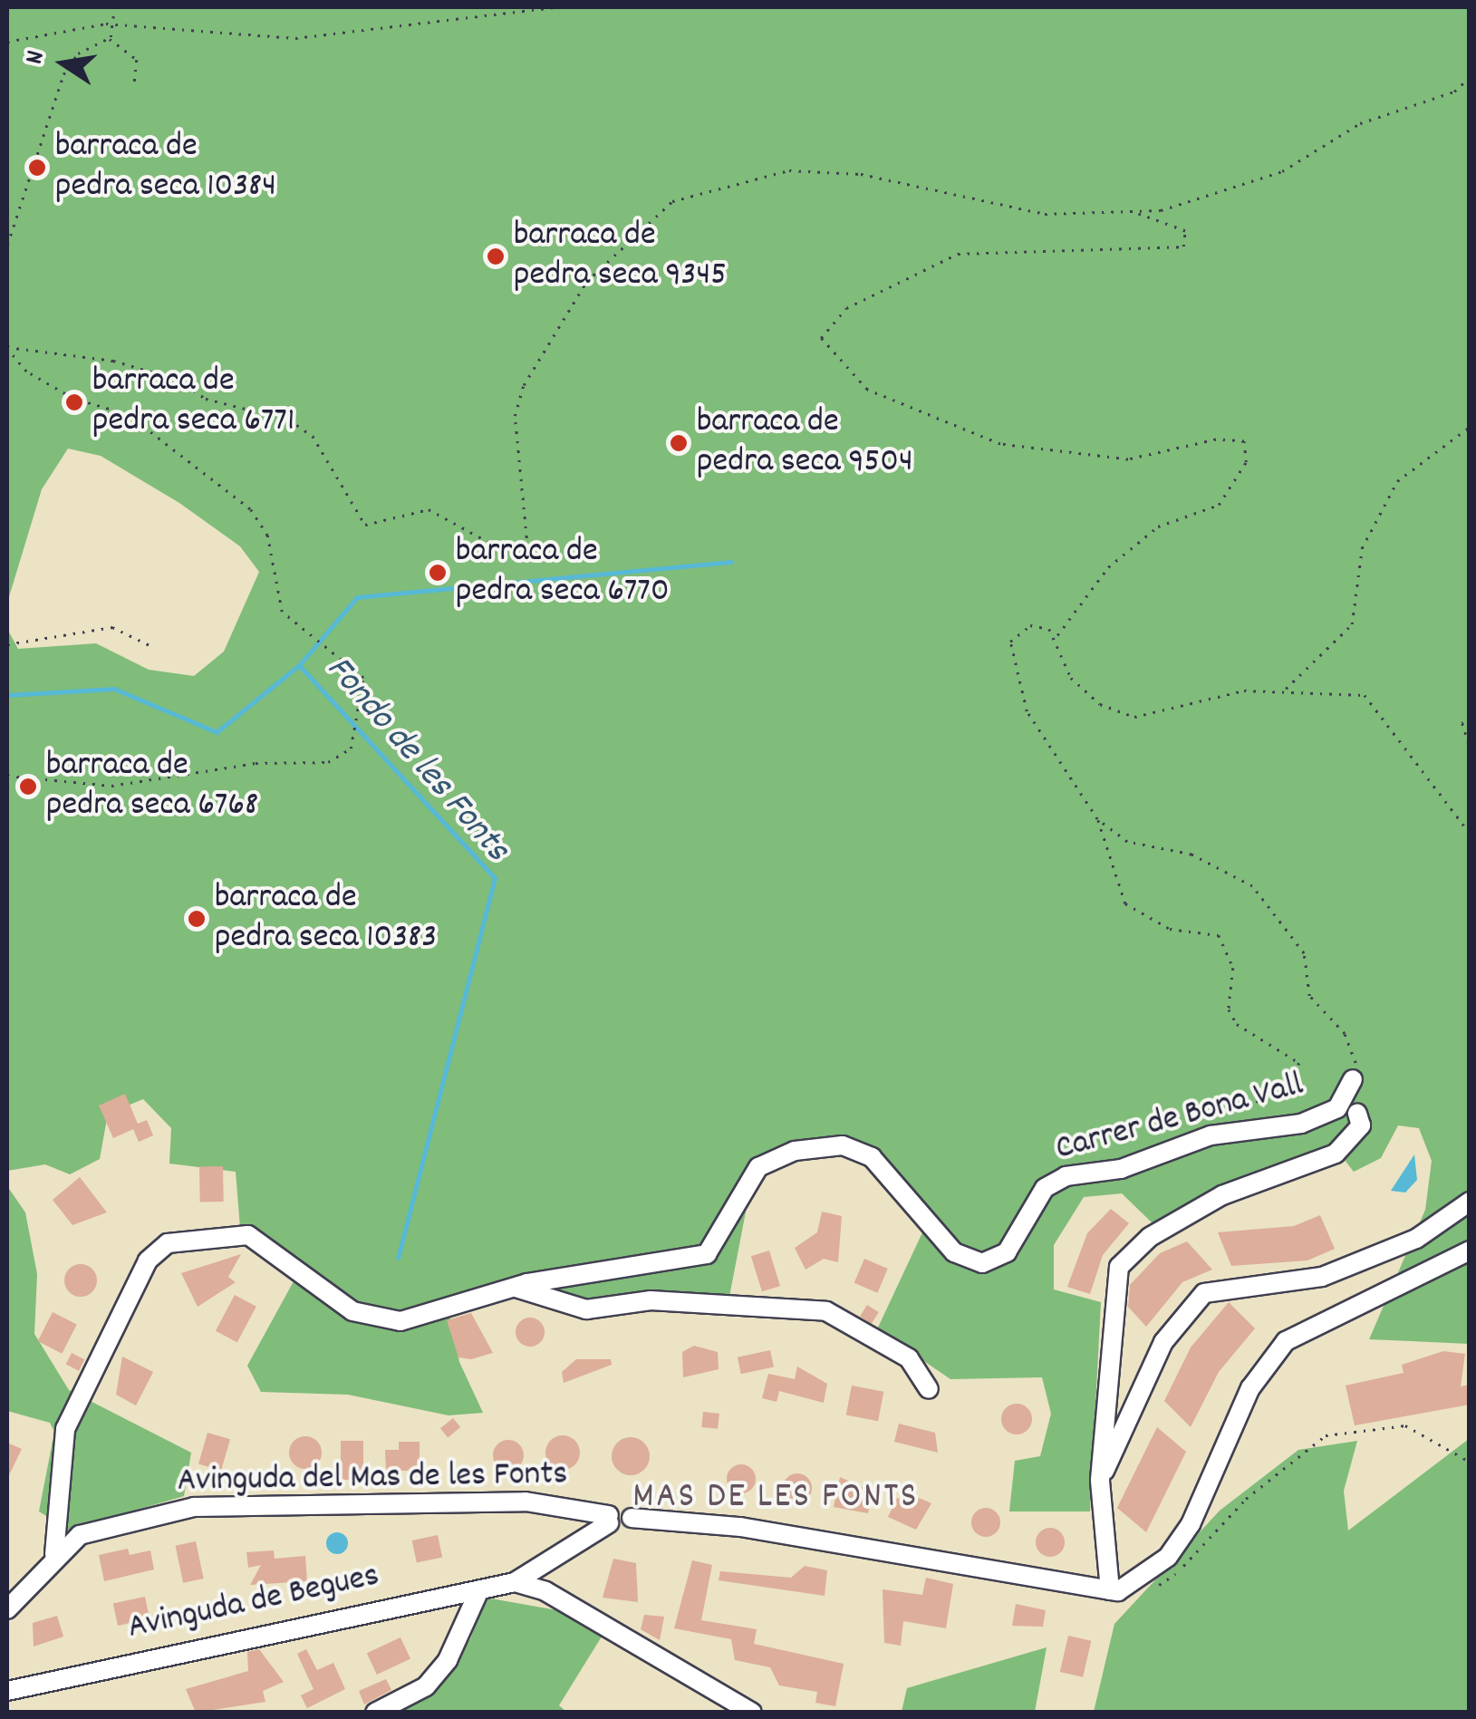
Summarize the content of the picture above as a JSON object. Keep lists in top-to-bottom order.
{
  "streets": {
    "street": ["Carrer de Bona Vall", "Avinguda del Mas de les Fonts", "Avinguda de Begues"]
  },
  "crossings": [
    ["Carrer de Bona Vall", "Avinguda del Mas de les Fonts"],
    ["Avinguda del Mas de les Fonts", "Avinguda de Begues"]
  ],
  "districts": ["MAS DE LES FONTS"],
  "water": ["Fondo de les Fonts"],
  "places": [
    "barraca de pedra seca 10384",
    "barraca de pedra seca 9345",
    "barraca de pedra seca 6771",
    "barraca de pedra seca 9504",
    "barraca de pedra seca 6770",
    "barraca de pedra seca 6768",
    "barraca de pedra seca 10383"
  ],
  "north": "left"
}
